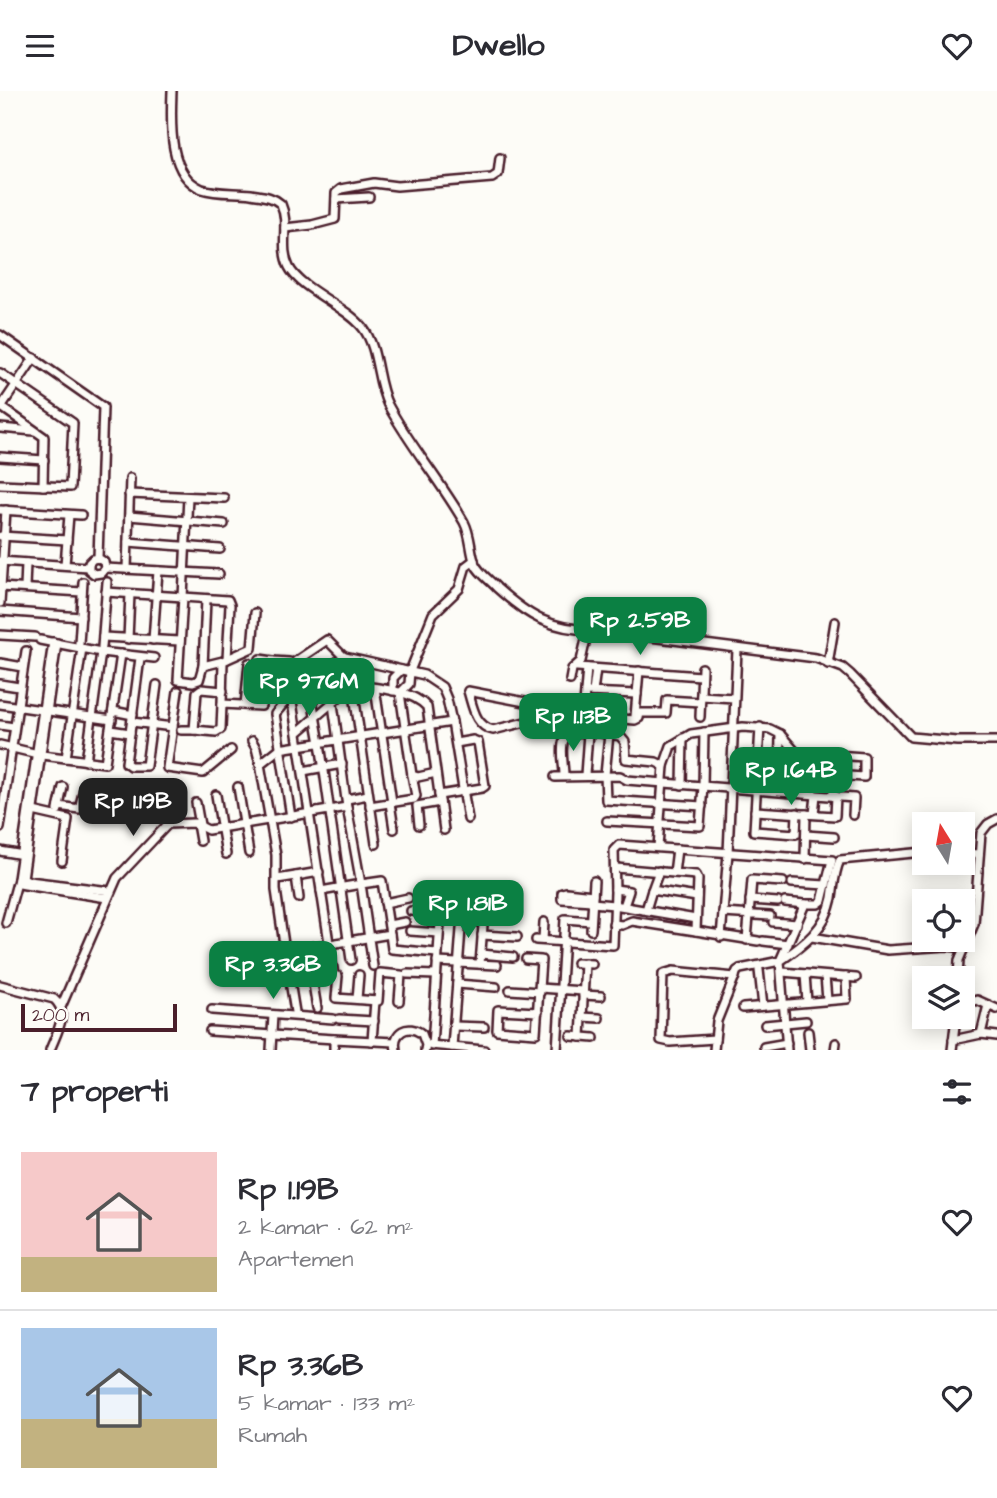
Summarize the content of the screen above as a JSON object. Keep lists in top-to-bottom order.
{
  "scale_bar": "200 m",
  "north": "top",
  "page": {
    "header": "Dwello",
    "price": [
      "Rp 2.59B",
      "Rp 976M",
      "Rp 1.13B",
      "Rp 1.64B",
      "Rp 1.19B",
      "Rp 1.81B",
      "Rp 3.36B"
    ],
    "scale": "200 m",
    "heading": "7 properti",
    "list": [
      {
        "name": "Rp 1.19B",
        "note": "2 kamar · 62 m² · Apartemen"
      },
      {
        "name": "Rp 3.36B",
        "note": "5 kamar · 133 m² · Rumah"
      }
    ]
  }
}
